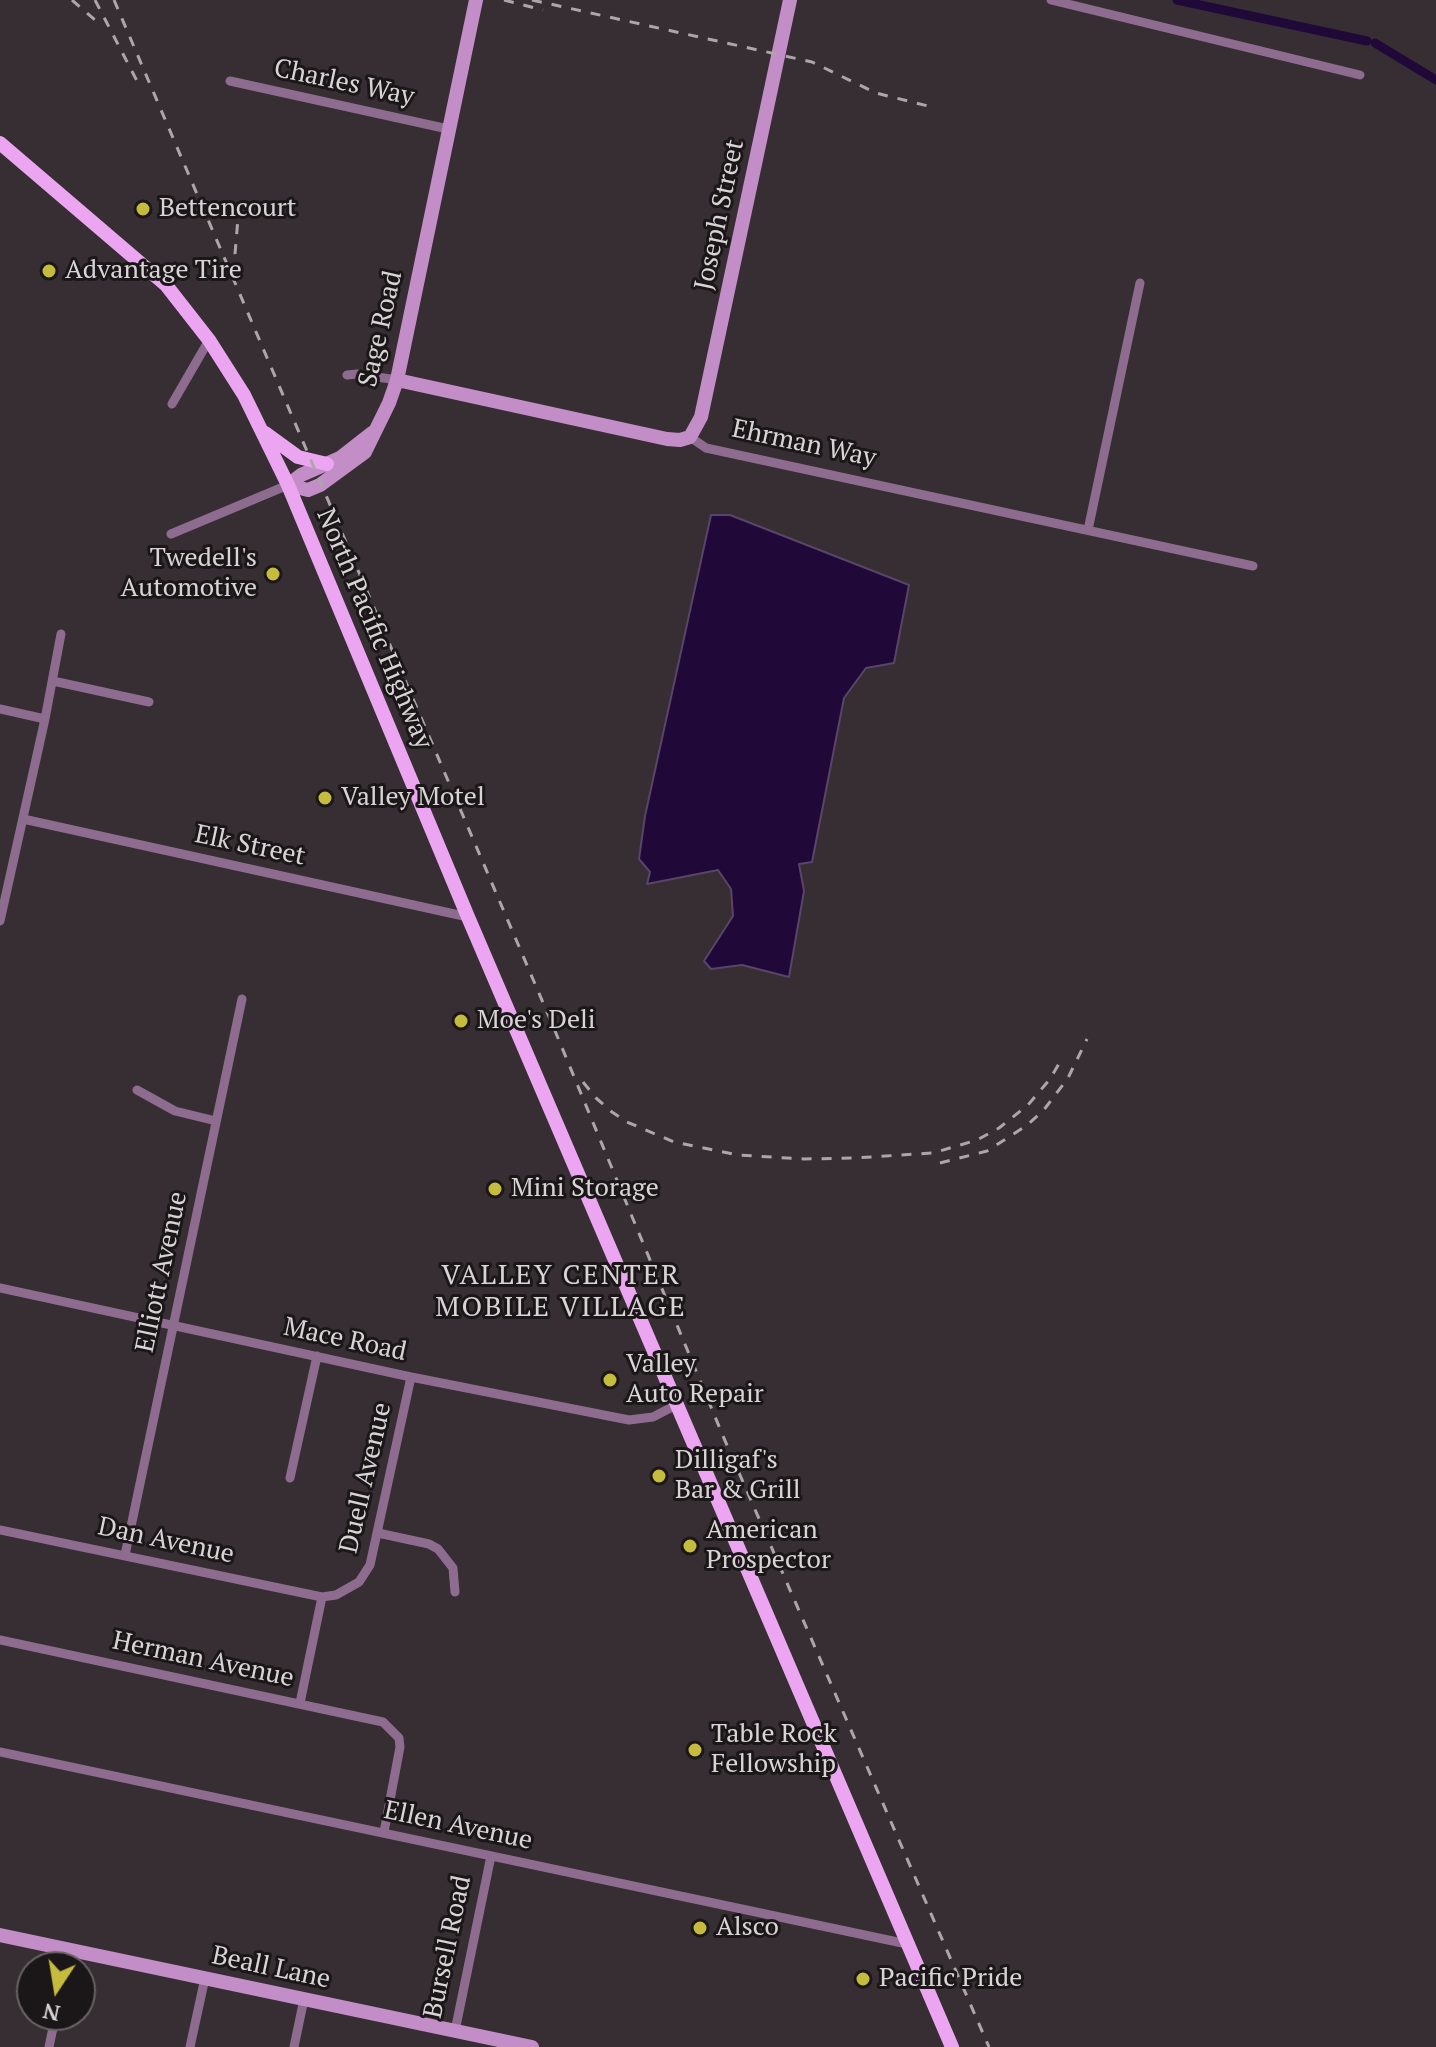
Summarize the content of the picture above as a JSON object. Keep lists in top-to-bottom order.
{
  "streets": {
    "main road": ["North Pacific Highway"],
    "street": [
      "Charles Way",
      "Joseph Street",
      "Sage Road",
      "Ehrman Way",
      "Elk Street",
      "Elliott Avenue",
      "Mace Road",
      "Duell Avenue",
      "Dan Avenue",
      "Herman Avenue",
      "Ellen Avenue",
      "Bursell Road",
      "Beall Lane"
    ]
  },
  "crossings": [
    ["Charles Way", "Sage Road"],
    ["Joseph Street", "Ehrman Way"],
    ["Sage Road", "Ehrman Way"],
    ["Sage Road", "North Pacific Highway"],
    ["North Pacific Highway", "Elk Street"],
    ["North Pacific Highway", "Mace Road"],
    ["North Pacific Highway", "Ellen Avenue"],
    ["Elliott Avenue", "Mace Road"],
    ["Elliott Avenue", "Dan Avenue"],
    ["Mace Road", "Duell Avenue"],
    ["Duell Avenue", "Dan Avenue"],
    ["Herman Avenue", "Ellen Avenue"],
    ["Ellen Avenue", "Bursell Road"],
    ["Bursell Road", "Beall Lane"]
  ],
  "districts": ["VALLEY CENTER MOBILE VILLAGE"],
  "places": [
    "Bettencourt",
    "Advantage Tire",
    "Twedell's Automotive",
    "Valley Motel",
    "Moe's Deli",
    "Mini Storage",
    "Valley Auto Repair",
    "Dilligaf's Bar & Grill",
    "American Prospector",
    "Table Rock Fellowship",
    "Alsco",
    "Pacific Pride"
  ],
  "north": "bottom"
}
